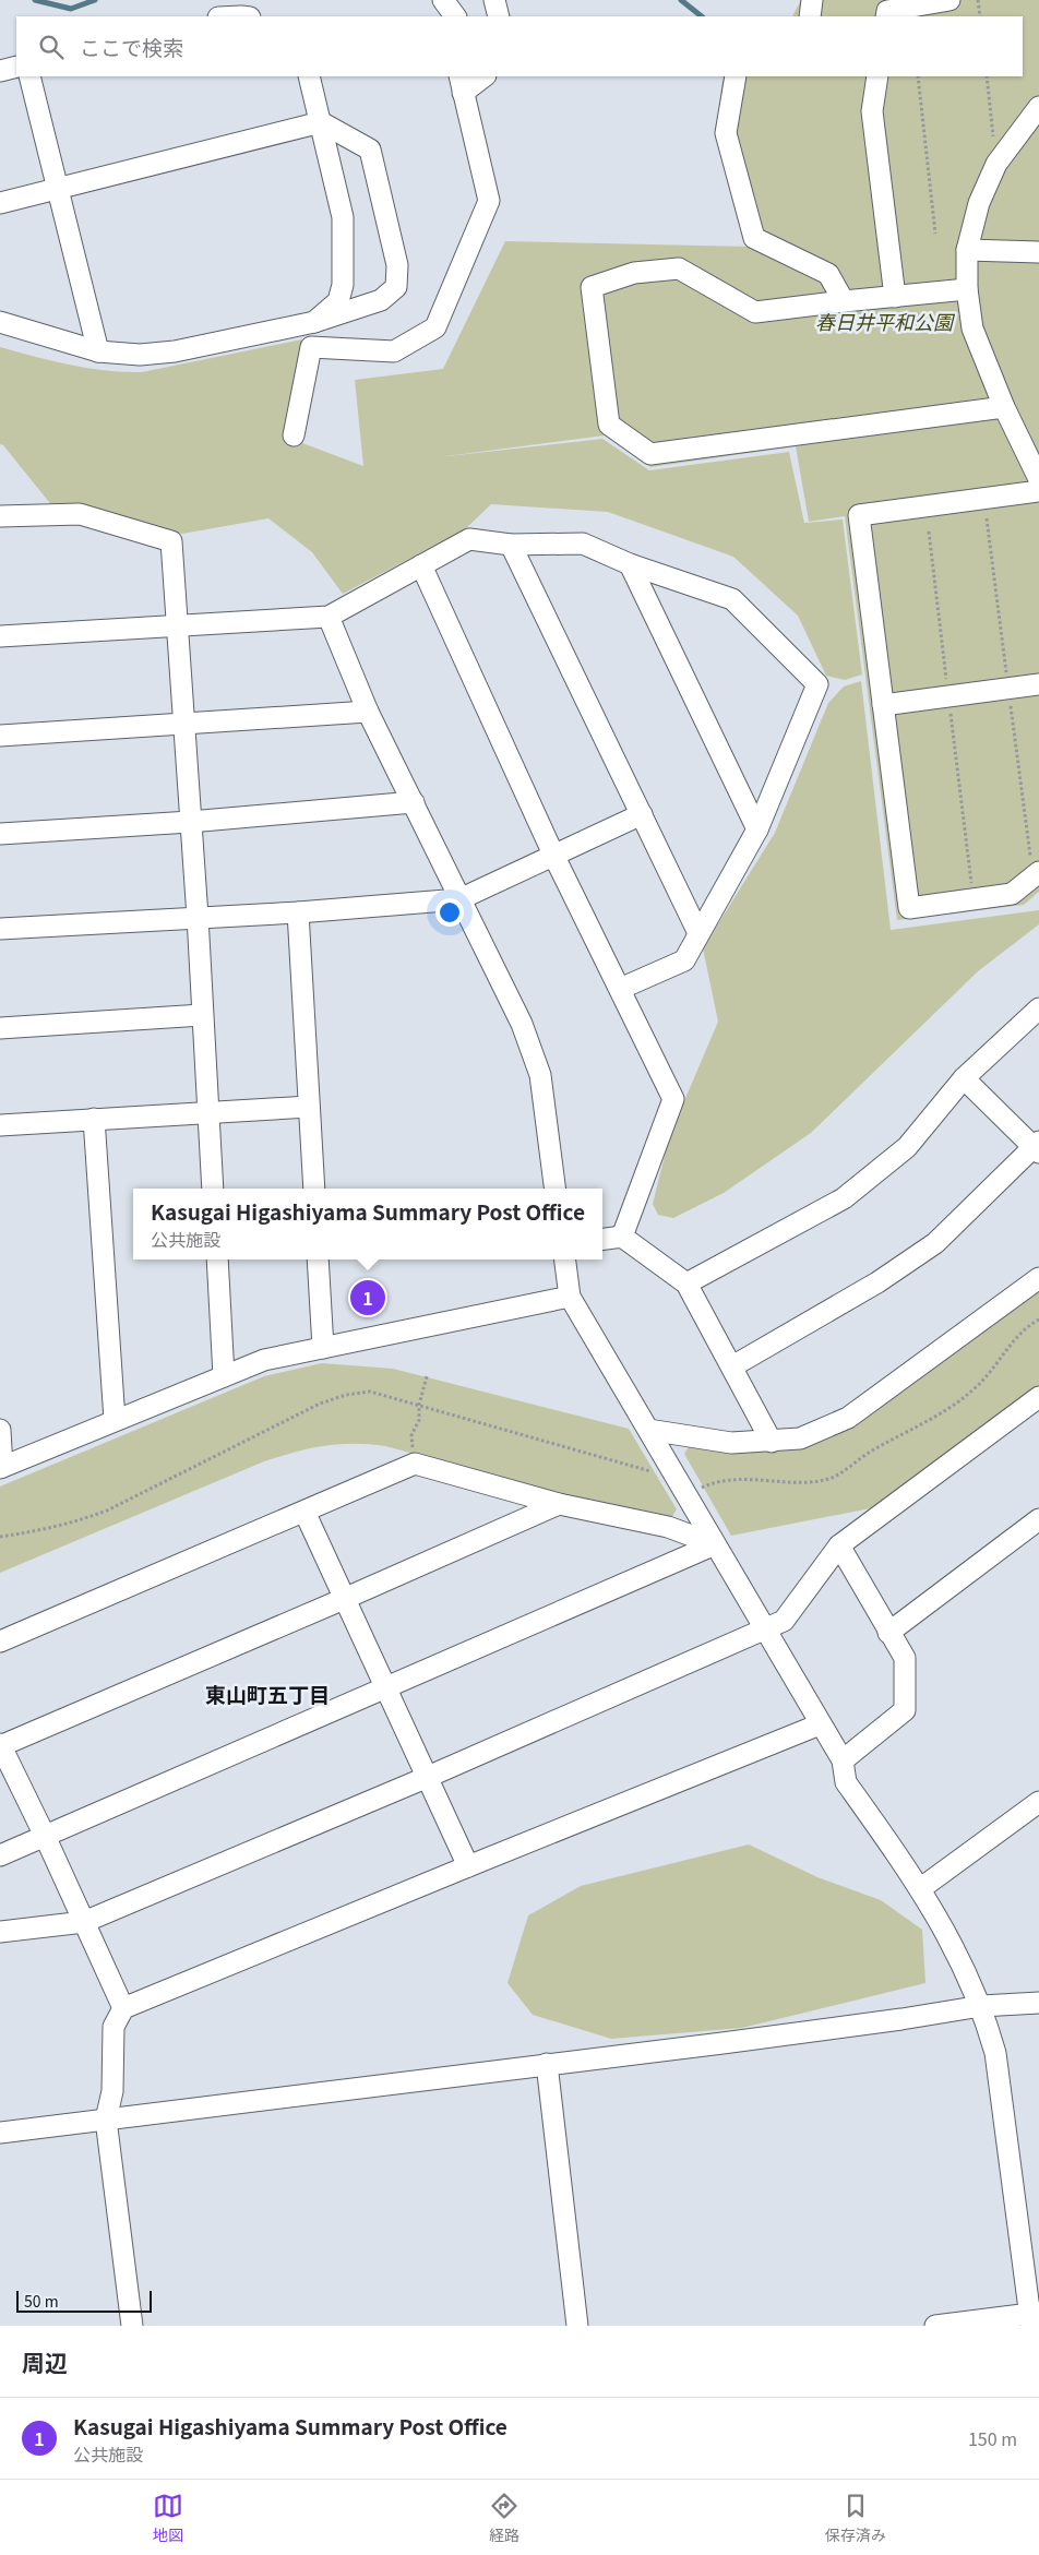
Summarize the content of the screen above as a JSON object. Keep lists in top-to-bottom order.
{
  "districts": ["東山町五丁目"],
  "parks": ["春日井平和公園"],
  "scale_bar": "50 m",
  "page": {
    "search": "ここで検索",
    "popup": ["Kasugai Higashiyama Summary Post Office", "公共施設"],
    "pins": "1",
    "scale": "50 m",
    "heading": "周辺",
    "list": [
      {
        "mark": "1",
        "name": "Kasugai Higashiyama Summary Post Office",
        "note": "公共施設",
        "value": "150 m"
      }
    ],
    "nav": ["地図", "経路", "保存済み"]
  }
}
